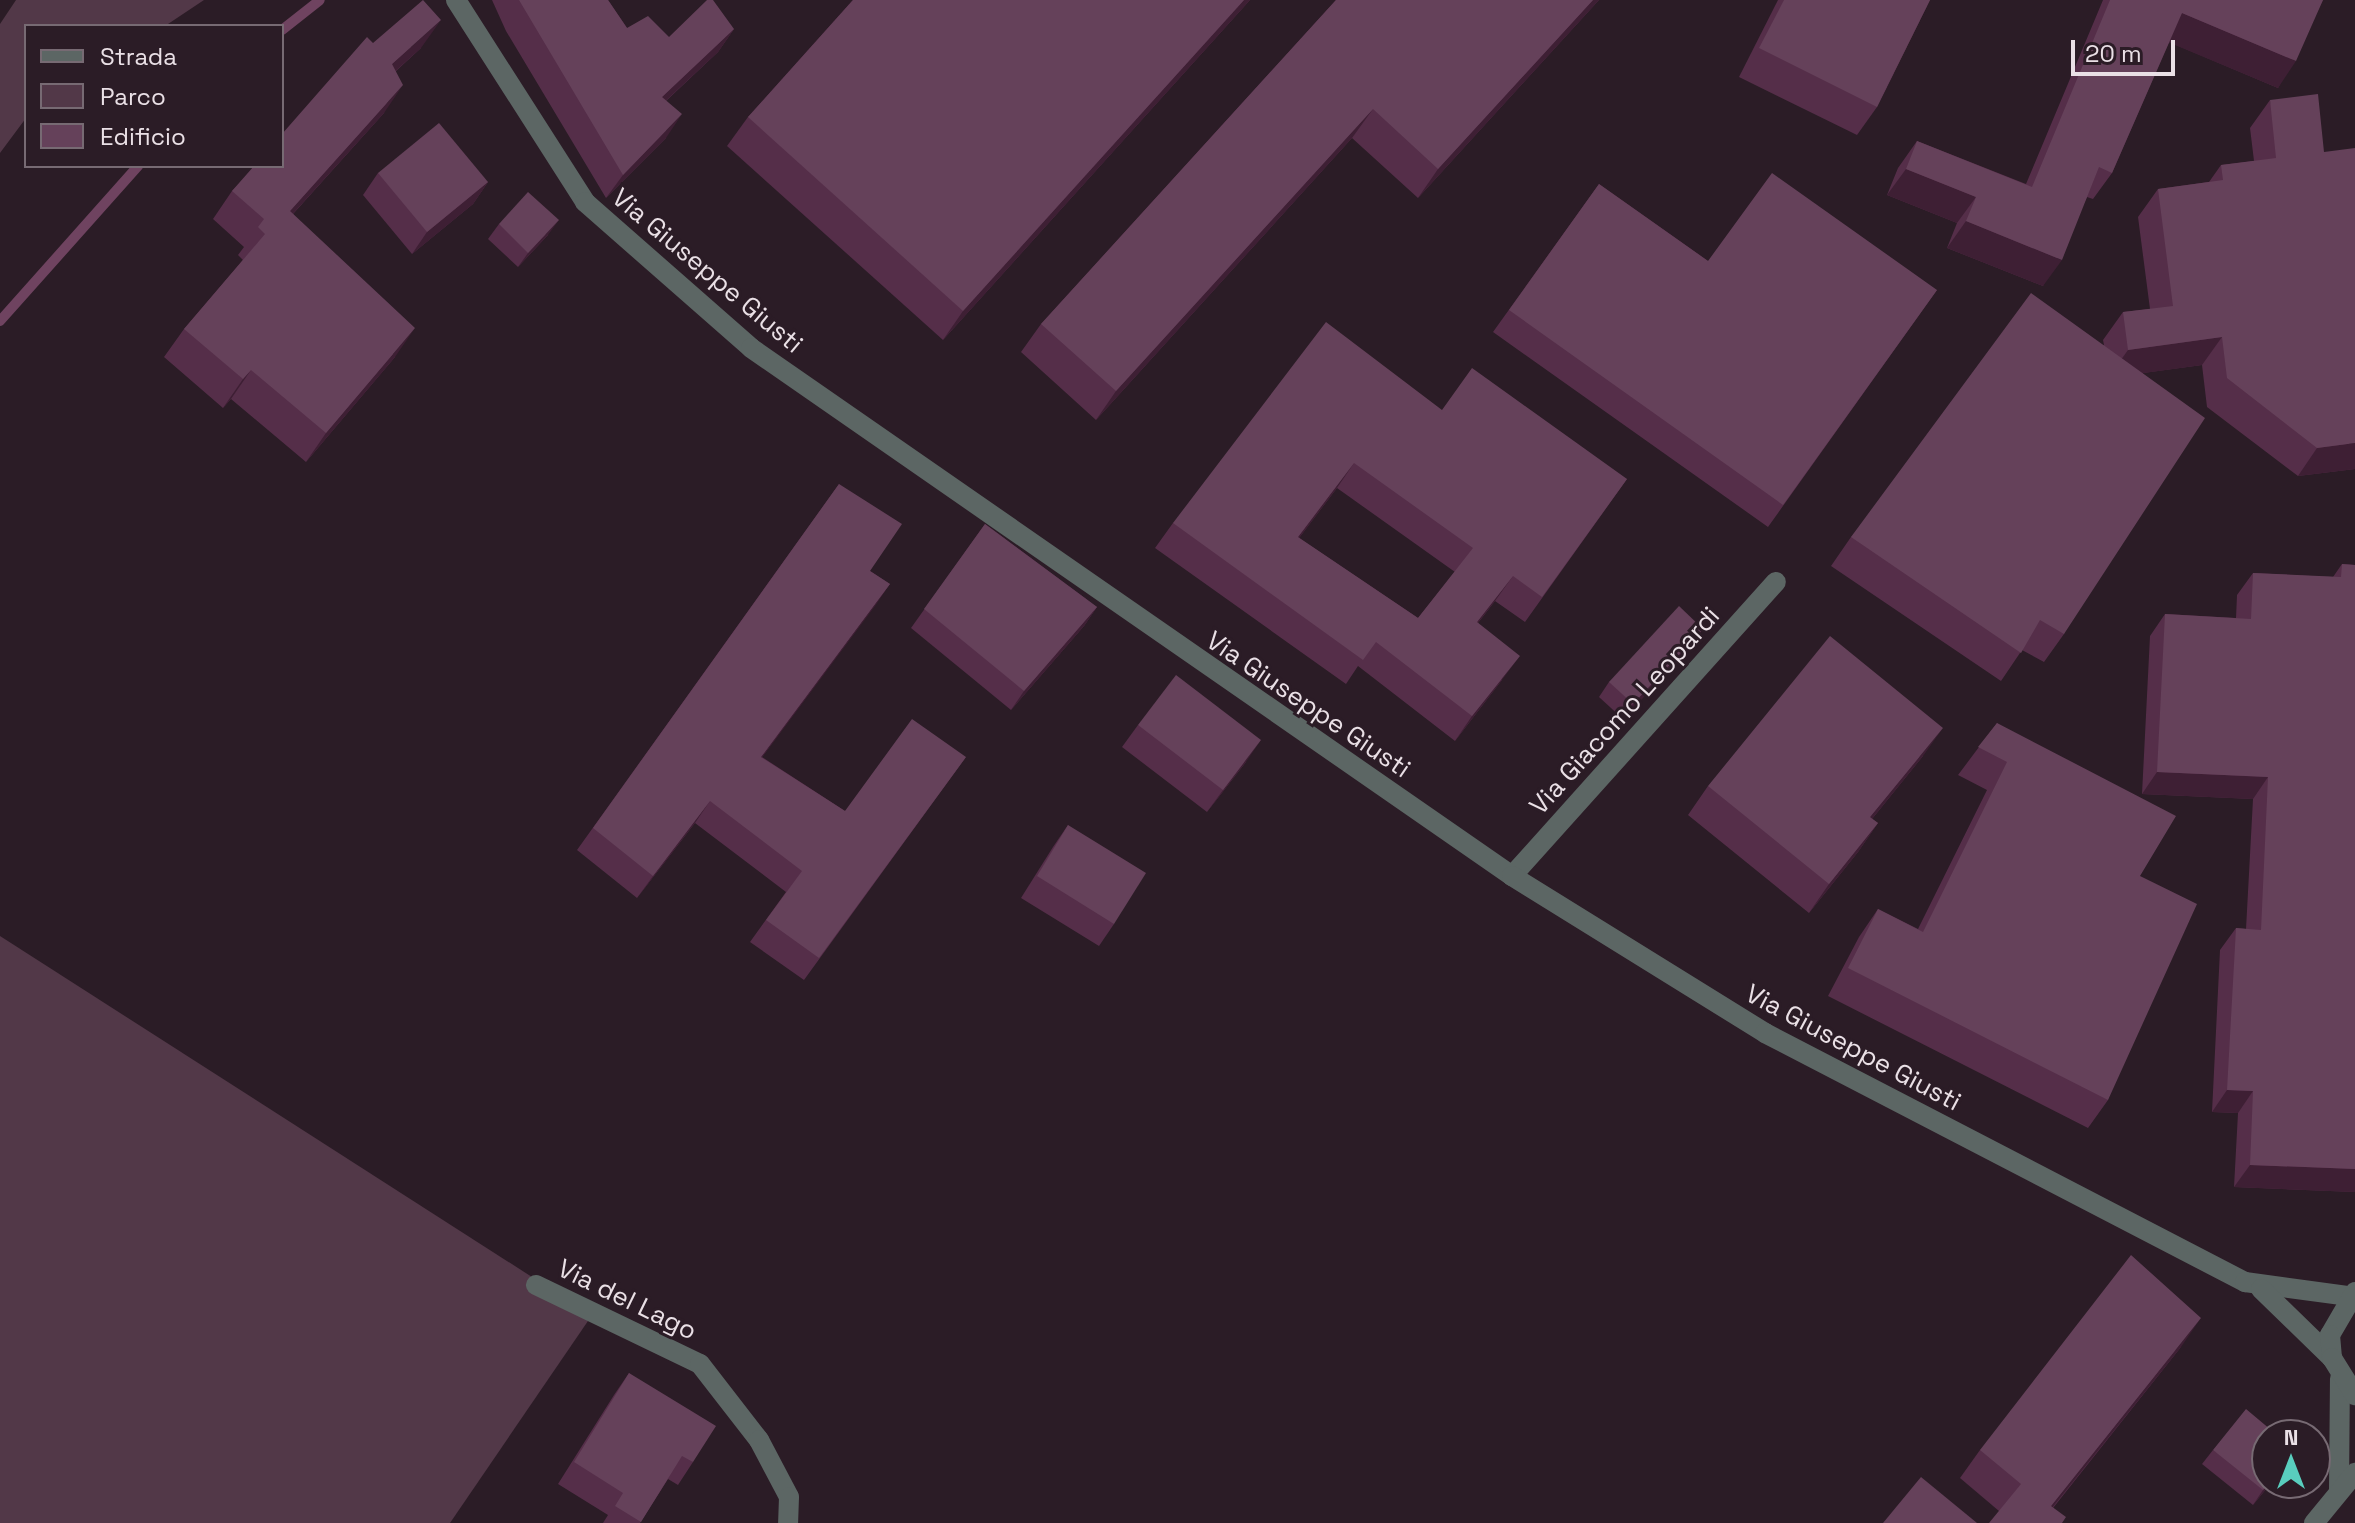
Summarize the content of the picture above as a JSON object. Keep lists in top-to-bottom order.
{
  "streets": {
    "street": ["Via Giuseppe Giusti", "Via Giacomo Leopardi", "Via del Lago"]
  },
  "crossings": [
    ["Via Giuseppe Giusti", "Via Giacomo Leopardi"]
  ],
  "legend": ["Strada", "Parco", "Edificio"],
  "scale_bar": "20 m",
  "north": "top"
}
